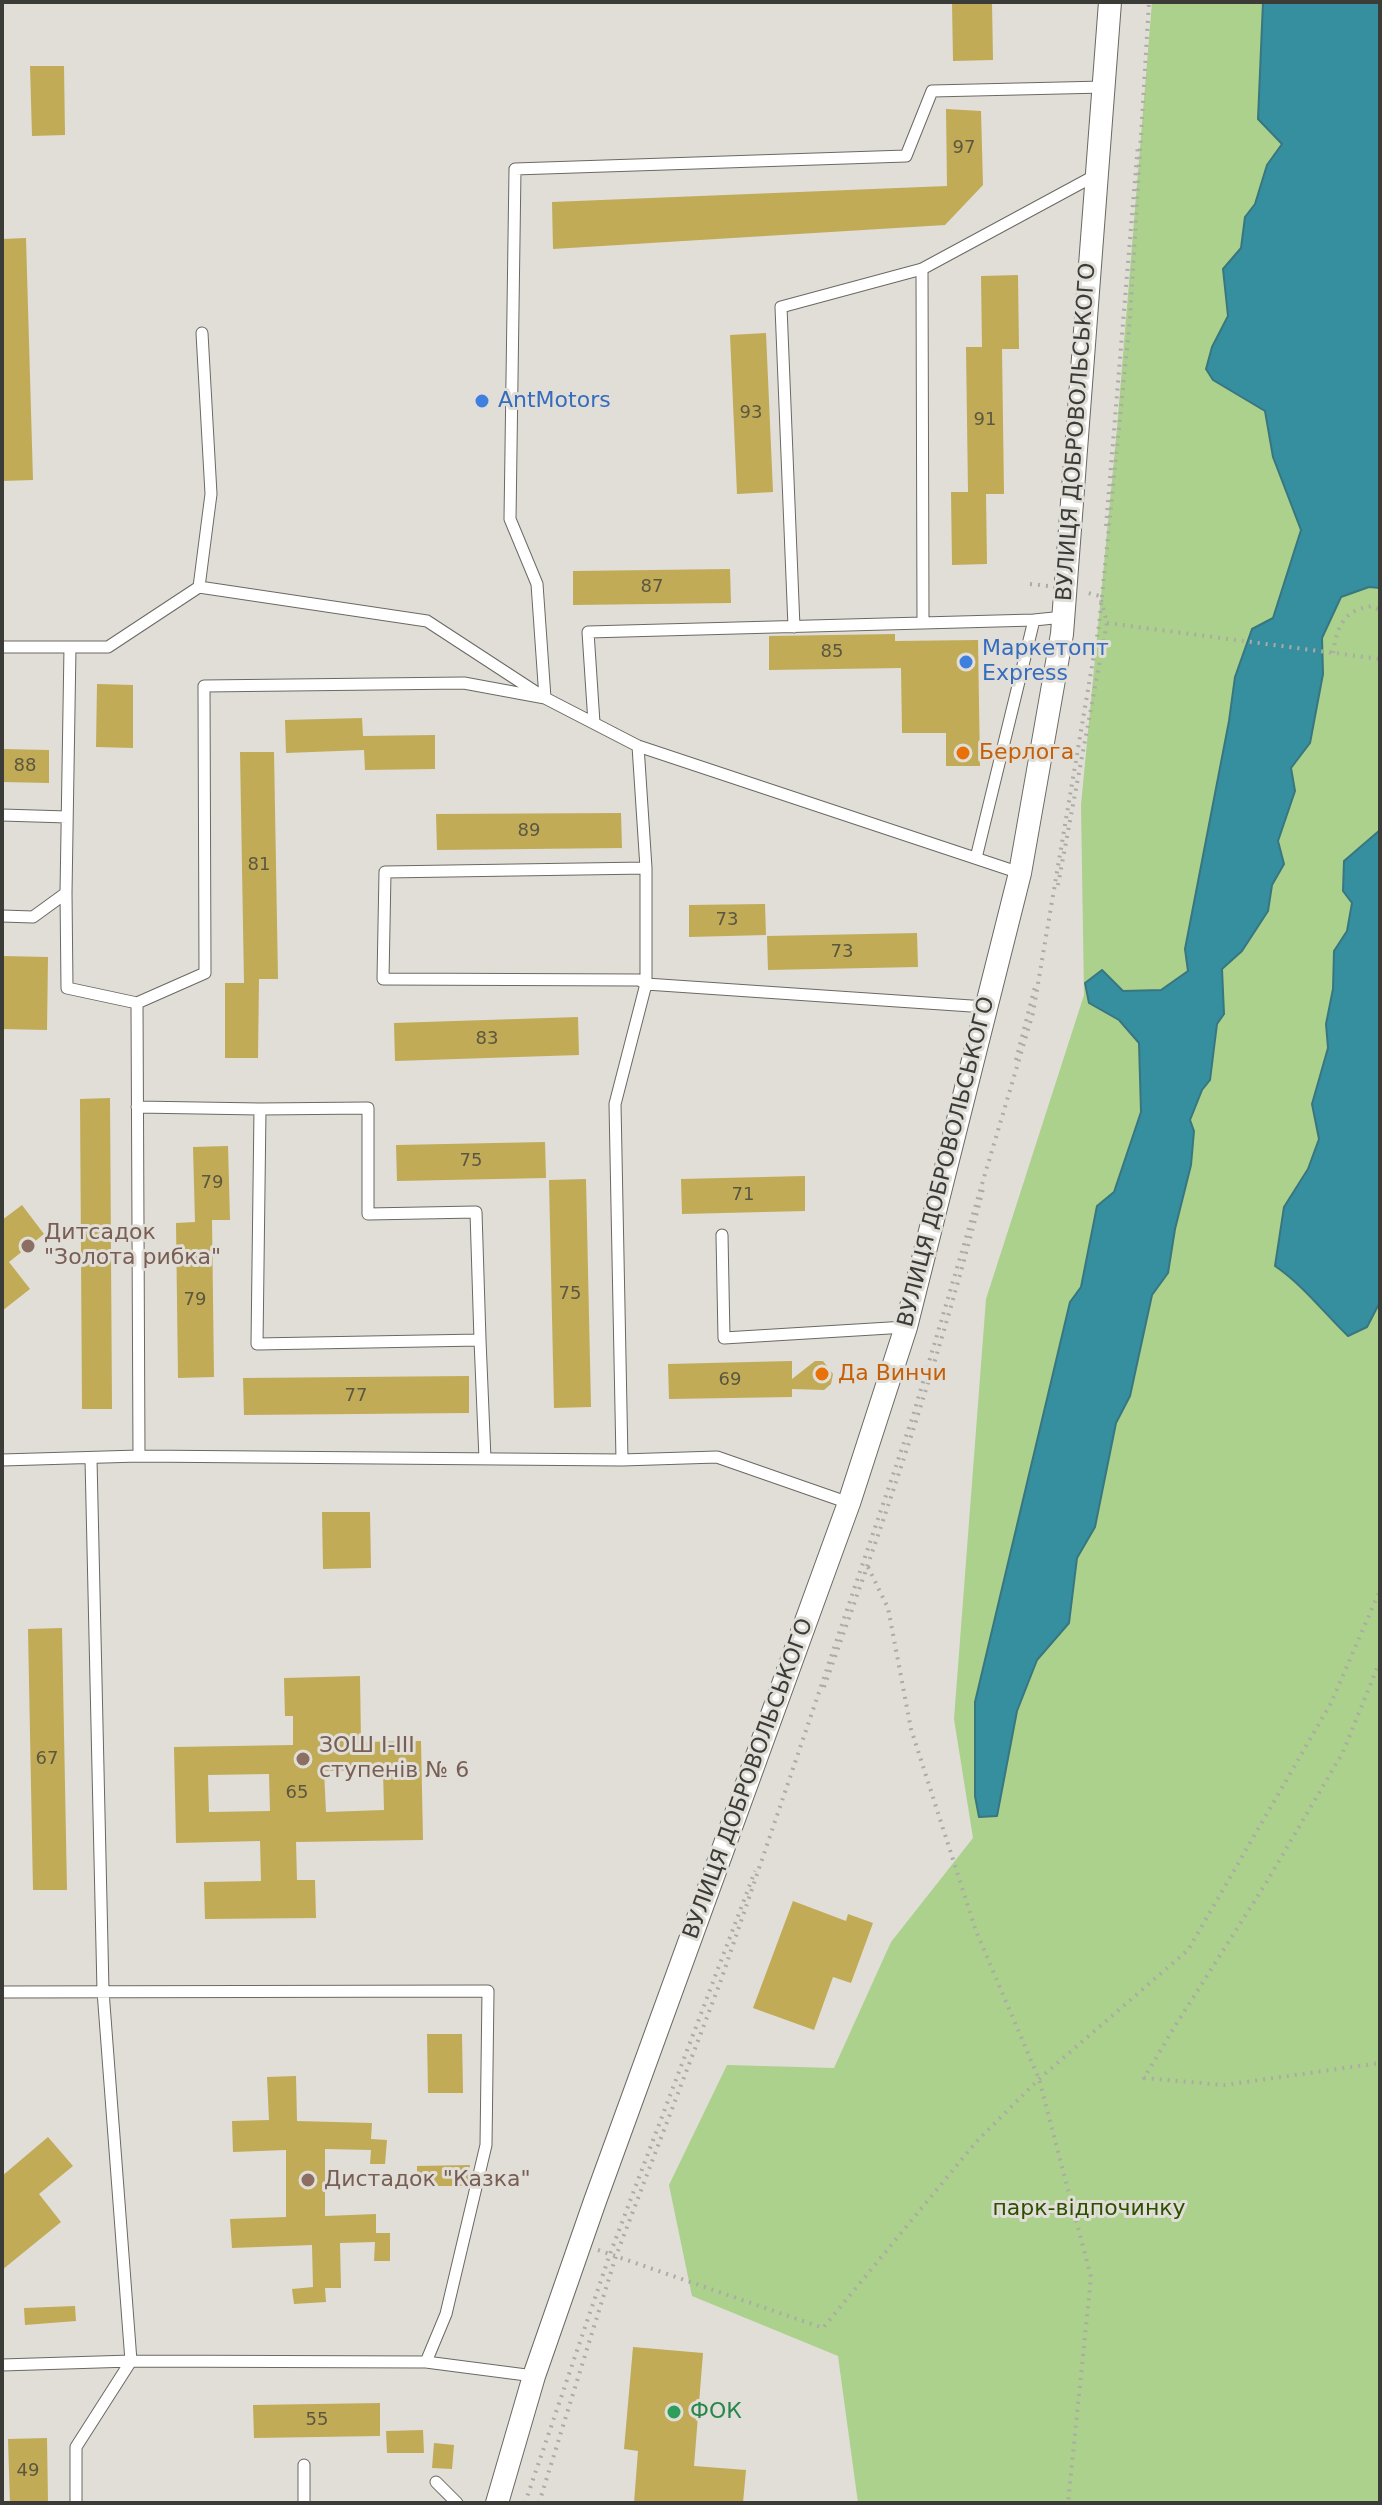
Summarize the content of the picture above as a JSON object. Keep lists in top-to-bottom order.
{
  "streets": {
    "street": ["ВУЛИЦЯ ДОБРОВОЛЬСЬКОГО"]
  },
  "parks": ["парк-відпочинку"],
  "places": [
    "AntMotors",
    "Маркетопт Express",
    "Берлога",
    "Дитсадок \"Золота рибка\"",
    "Да Винчи",
    "ЗОШ І-ІІІ ступенів № 6",
    "Дистадок \"Казка\"",
    "ФОК"
  ],
  "house_numbers": [
    "97",
    "93",
    "91",
    "87",
    "85",
    "88",
    "89",
    "81",
    "73",
    "73",
    "83",
    "75",
    "79",
    "71",
    "75",
    "79",
    "69",
    "77",
    "67",
    "65",
    "55",
    "49"
  ]
}
